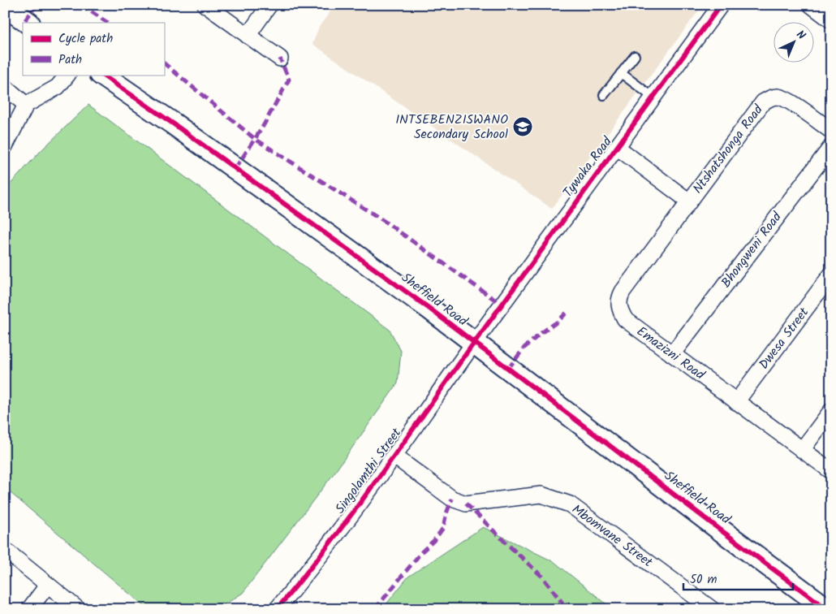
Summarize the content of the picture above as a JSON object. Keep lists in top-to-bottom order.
{
  "streets": {
    "street": [
      "Ntshatshonga Road",
      "Tywaka Road",
      "Bhongweni Road",
      "Sheffield Road",
      "Dwesa Street",
      "Emazizni Road",
      "Singolamthi Street",
      "Mbomvane Street"
    ]
  },
  "crossings": [
    ["Ntshatshonga Road", "Emazizni Road"],
    ["Tywaka Road", "Sheffield Road"],
    ["Tywaka Road", "Singolamthi Street"],
    ["Bhongweni Road", "Emazizni Road"],
    ["Sheffield Road", "Singolamthi Street"],
    ["Dwesa Street", "Emazizni Road"],
    ["Singolamthi Street", "Mbomvane Street"]
  ],
  "places": {
    "school or university": ["INTSEBENZISWANO Secondary School"]
  },
  "legend": ["Cycle path", "Path"],
  "scale_bar": "50 m",
  "north": "top right"
}
